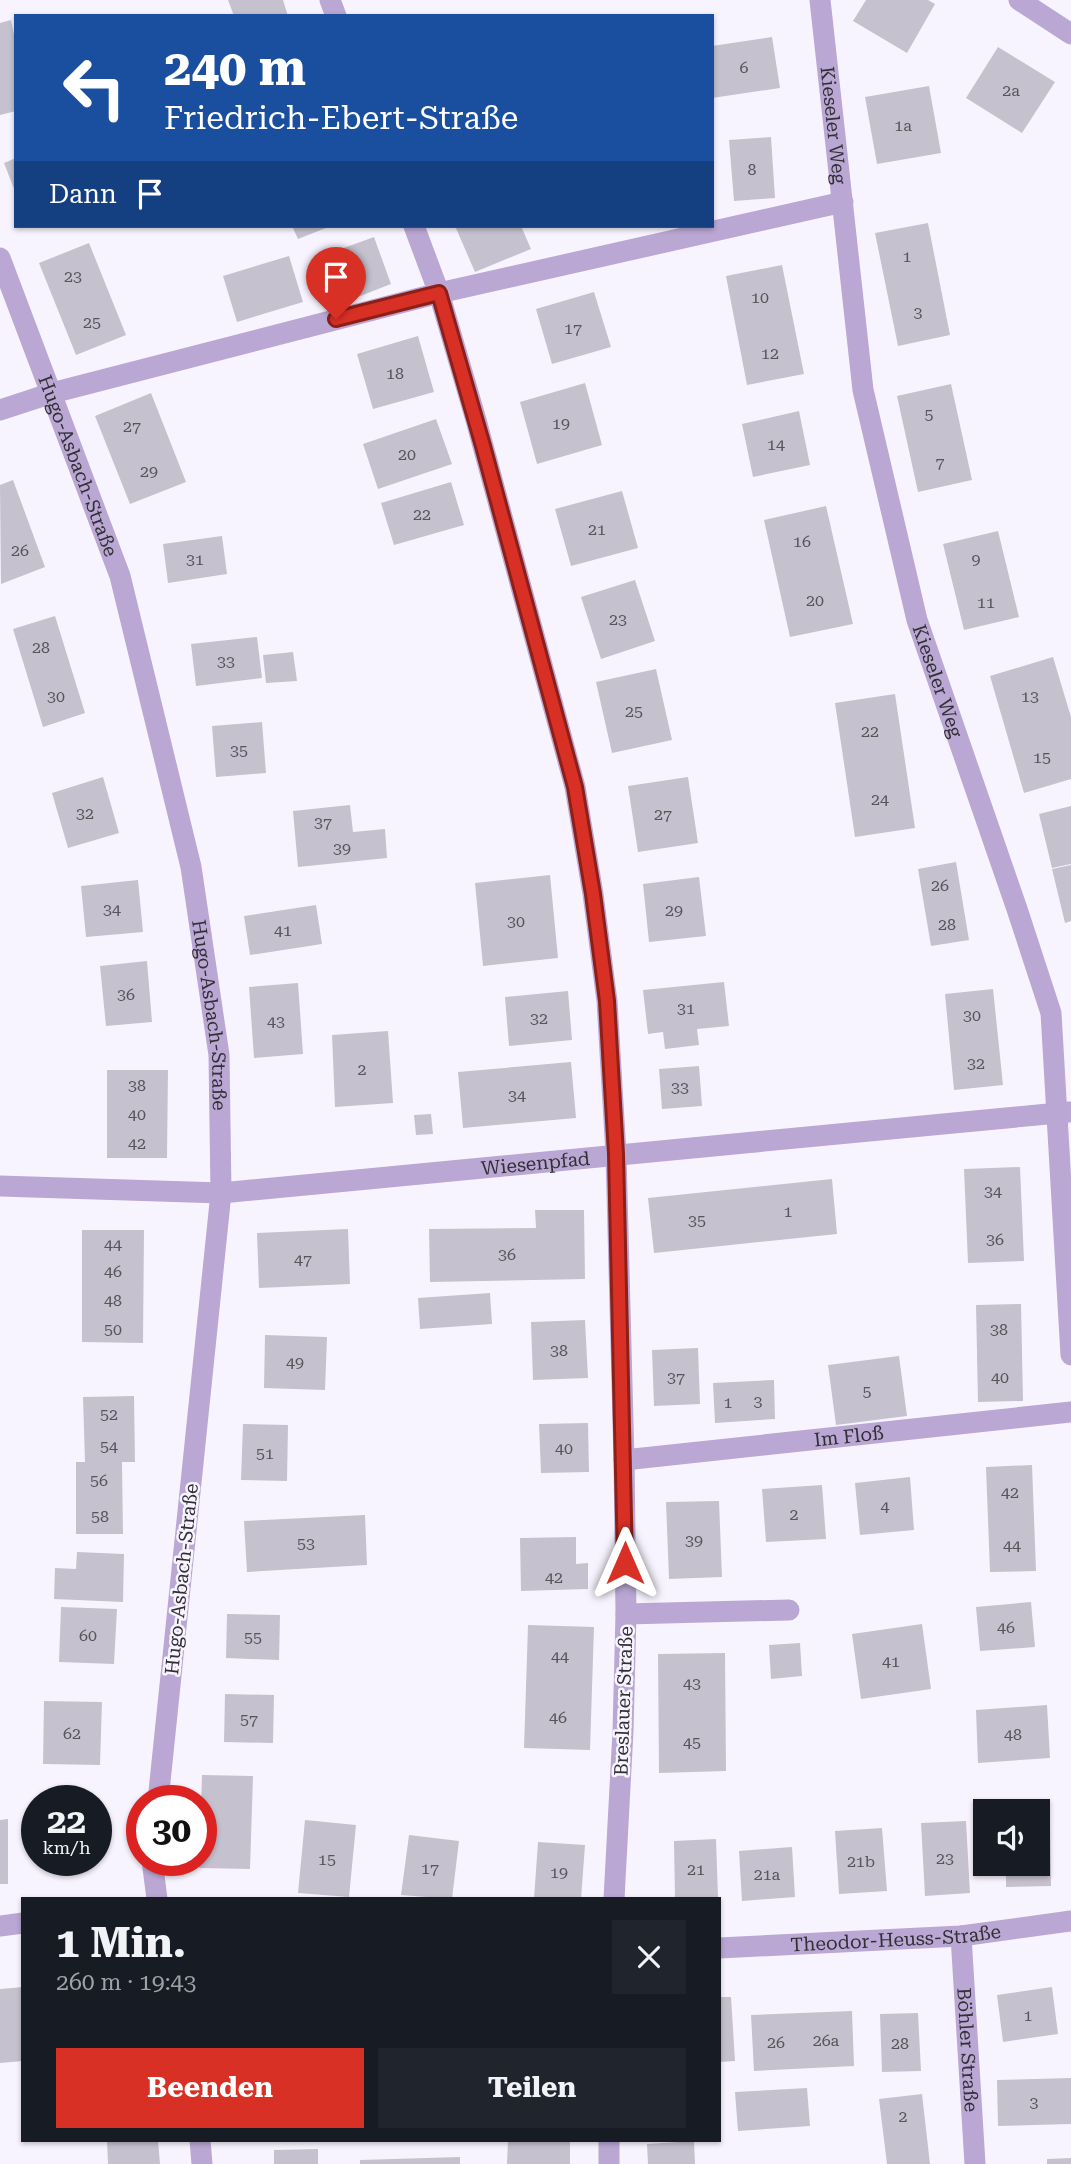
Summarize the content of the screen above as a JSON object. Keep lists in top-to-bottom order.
{
  "streets": {
    "street": [
      "Kieseler Weg",
      "Hugo-Asbach-Straße",
      "Wiesenpfad",
      "Im Floß",
      "Breslauer Straße",
      "Theodor-Heuss-Straße",
      "Böhler Straße"
    ]
  },
  "crossings": [
    ["Kieseler Weg", "Wiesenpfad"],
    ["Hugo-Asbach-Straße", "Wiesenpfad"],
    ["Wiesenpfad", "Breslauer Straße"],
    ["Im Floß", "Breslauer Straße"],
    ["Theodor-Heuss-Straße", "Böhler Straße"]
  ],
  "house_numbers": [
    "6",
    "2a",
    "1a",
    "8",
    "1",
    "23",
    "10",
    "3",
    "25",
    "17",
    "12",
    "18",
    "5",
    "19",
    "27",
    "14",
    "20",
    "7",
    "29",
    "22",
    "21",
    "16",
    "26",
    "31",
    "9",
    "20",
    "11",
    "23",
    "28",
    "33",
    "30",
    "13",
    "25",
    "22",
    "35",
    "15",
    "24",
    "32",
    "27",
    "37",
    "39",
    "26",
    "34",
    "29",
    "30",
    "28",
    "41",
    "36",
    "31",
    "30",
    "32",
    "43",
    "32",
    "2",
    "38",
    "33",
    "34",
    "40",
    "42",
    "34",
    "1",
    "35",
    "36",
    "44",
    "36",
    "47",
    "46",
    "48",
    "50",
    "38",
    "38",
    "49",
    "37",
    "40",
    "5",
    "3",
    "1",
    "52",
    "54",
    "40",
    "51",
    "56",
    "42",
    "4",
    "2",
    "58",
    "39",
    "53",
    "44",
    "42",
    "46",
    "60",
    "55",
    "44",
    "41",
    "43",
    "46",
    "57",
    "62",
    "48",
    "45",
    "23",
    "15",
    "21b",
    "17",
    "21",
    "19",
    "21a",
    "1",
    "26a",
    "26",
    "28",
    "3",
    "2"
  ],
  "page": {
    "turn": ["240 m", "Friedrich-Ebert-Straße"],
    "then": "Dann",
    "speed": "22 km/h",
    "limit": "30",
    "heading": ["1 Min.", "260 m · 19:43"],
    "buttons": ["Beenden", "Teilen"]
  }
}
